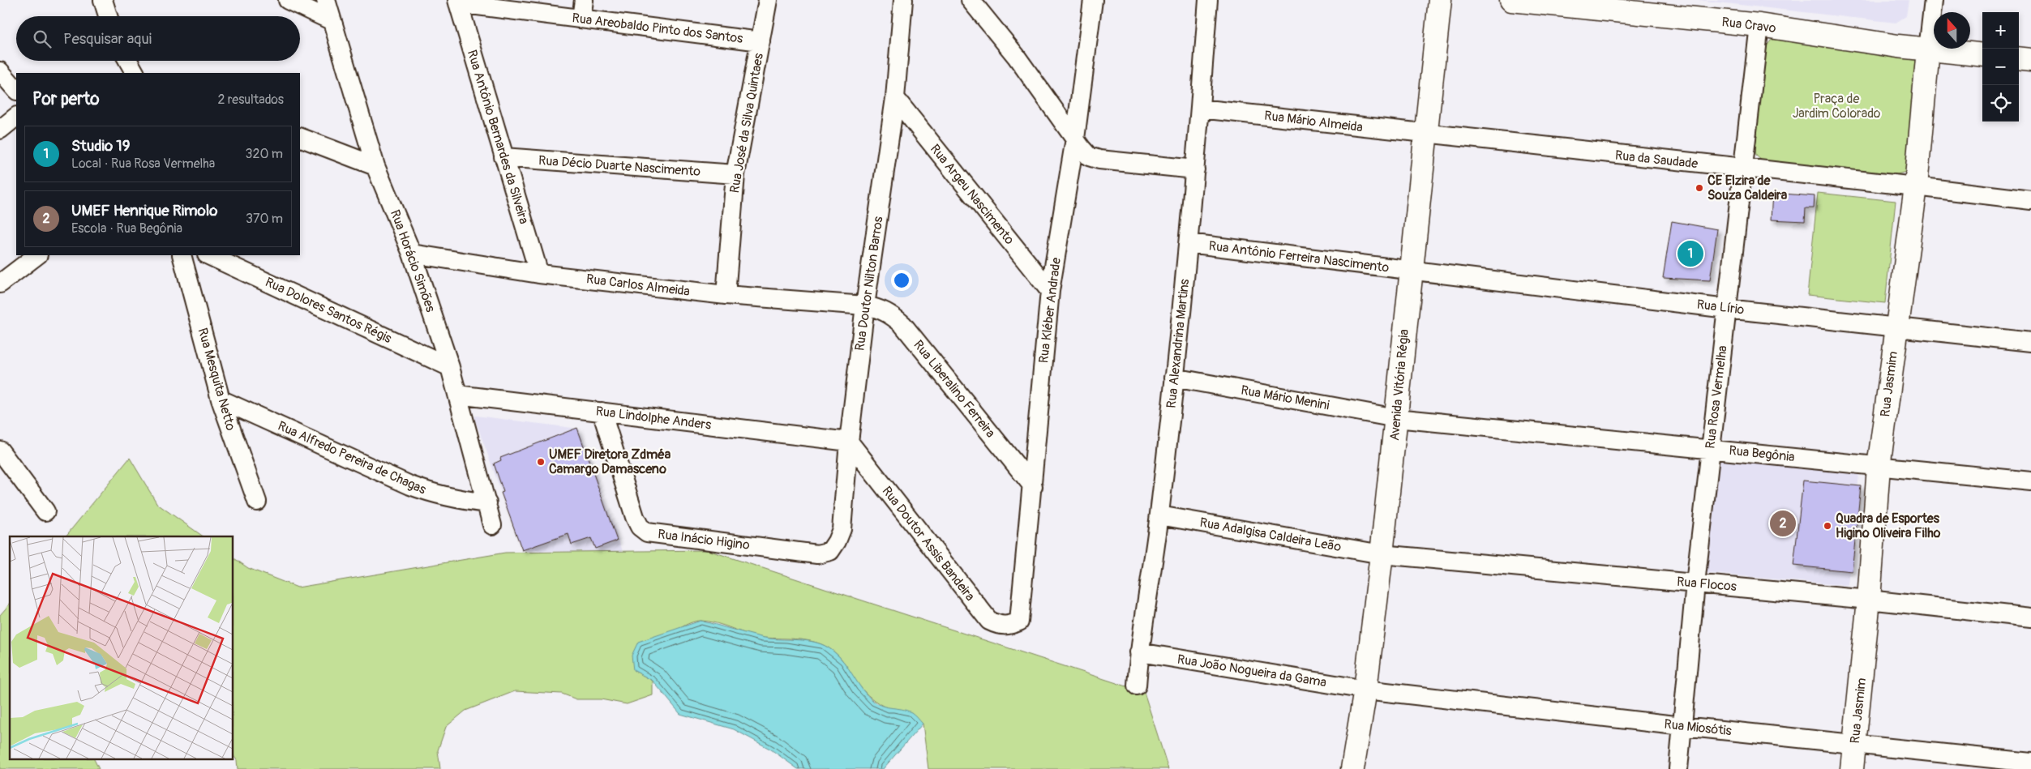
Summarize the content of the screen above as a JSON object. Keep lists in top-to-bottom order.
{
  "streets": {
    "street": [
      "Rua Cravo",
      "Rua Areobaldo Pinto dos Santos",
      "Rua Mário Almeida",
      "Rua José da Silva Quintaes",
      "Rua Antônio Bernardes da Silveira",
      "Rua da Saudade",
      "Rua Décio Duarte Nascimento",
      "Rua Argeu Nascimento",
      "Rua Antônio Ferreira Nascimento",
      "Rua Horácio Simões",
      "Rua Doutor Nilton Barros",
      "Rua Carlos Almeida",
      "Rua Lírio",
      "Rua Dolores Santos Régis",
      "Rua Kléber Andrade",
      "Rua Alexandrina Martins",
      "Rua Mesquita Netto",
      "Rua Jasmim",
      "Avenida Vitória Régia",
      "Rua Liberalino Ferreira",
      "Rua Rosa Vermelha",
      "Rua Mário Menini",
      "Rua Lindolphe Anders",
      "Rua Begônia",
      "Rua Alfredo Pereira de Chagas",
      "Rua Adalgisa Caldeira Leão",
      "Rua Inácio Higino",
      "Rua Doutor Assis Bandeira",
      "Rua Flocos",
      "Rua João Nogueira da Gama",
      "Rua Miosótis"
    ]
  },
  "crossings": [
    ["Rua Cravo", "Rua Jasmim"],
    ["Rua Cravo", "Rua Rosa Vermelha"],
    ["Rua Areobaldo Pinto dos Santos", "Rua José da Silva Quintaes"],
    ["Rua Areobaldo Pinto dos Santos", "Rua Antônio Bernardes da Silveira"],
    ["Rua Mário Almeida", "Rua da Saudade"],
    ["Rua Mário Almeida", "Rua Alexandrina Martins"],
    ["Rua Mário Almeida", "Avenida Vitória Régia"],
    ["Rua José da Silva Quintaes", "Rua Décio Duarte Nascimento"],
    ["Rua José da Silva Quintaes", "Rua Carlos Almeida"],
    ["Rua Antônio Bernardes da Silveira", "Rua Décio Duarte Nascimento"],
    ["Rua Antônio Bernardes da Silveira", "Rua Carlos Almeida"],
    ["Rua da Saudade", "Rua Jasmim"],
    ["Rua da Saudade", "Avenida Vitória Régia"],
    ["Rua da Saudade", "Rua Rosa Vermelha"],
    ["Rua Argeu Nascimento", "Rua Doutor Nilton Barros"],
    ["Rua Argeu Nascimento", "Rua Kléber Andrade"],
    ["Rua Antônio Ferreira Nascimento", "Rua Lírio"],
    ["Rua Antônio Ferreira Nascimento", "Rua Alexandrina Martins"],
    ["Rua Antônio Ferreira Nascimento", "Avenida Vitória Régia"],
    ["Rua Horácio Simões", "Rua Carlos Almeida"],
    ["Rua Horácio Simões", "Rua Dolores Santos Régis"],
    ["Rua Horácio Simões", "Rua Lindolphe Anders"],
    ["Rua Horácio Simões", "Rua Alfredo Pereira de Chagas"],
    ["Rua Doutor Nilton Barros", "Rua Carlos Almeida"],
    ["Rua Doutor Nilton Barros", "Rua Liberalino Ferreira"],
    ["Rua Doutor Nilton Barros", "Rua Lindolphe Anders"],
    ["Rua Doutor Nilton Barros", "Rua Inácio Higino"],
    ["Rua Doutor Nilton Barros", "Rua Doutor Assis Bandeira"],
    ["Rua Carlos Almeida", "Rua Liberalino Ferreira"],
    ["Rua Lírio", "Rua Jasmim"],
    ["Rua Lírio", "Avenida Vitória Régia"],
    ["Rua Lírio", "Rua Rosa Vermelha"],
    ["Rua Kléber Andrade", "Rua Liberalino Ferreira"],
    ["Rua Kléber Andrade", "Rua Doutor Assis Bandeira"],
    ["Rua Alexandrina Martins", "Rua Mário Menini"],
    ["Rua Alexandrina Martins", "Rua Adalgisa Caldeira Leão"],
    ["Rua Alexandrina Martins", "Rua João Nogueira da Gama"],
    ["Rua Mesquita Netto", "Rua Alfredo Pereira de Chagas"],
    ["Rua Jasmim", "Rua Begônia"],
    ["Rua Jasmim", "Rua Flocos"],
    ["Rua Jasmim", "Rua Miosótis"],
    ["Avenida Vitória Régia", "Rua Mário Menini"],
    ["Avenida Vitória Régia", "Rua Begônia"],
    ["Avenida Vitória Régia", "Rua Adalgisa Caldeira Leão"],
    ["Avenida Vitória Régia", "Rua Flocos"],
    ["Avenida Vitória Régia", "Rua João Nogueira da Gama"],
    ["Avenida Vitória Régia", "Rua Miosótis"],
    ["Rua Rosa Vermelha", "Rua Begônia"],
    ["Rua Rosa Vermelha", "Rua Flocos"],
    ["Rua Rosa Vermelha", "Rua Miosótis"],
    ["Rua Mário Menini", "Rua Begônia"],
    ["Rua Lindolphe Anders", "Rua Inácio Higino"],
    ["Rua Lindolphe Anders", "Rua Doutor Assis Bandeira"],
    ["Rua Adalgisa Caldeira Leão", "Rua Flocos"],
    ["Rua João Nogueira da Gama", "Rua Miosótis"]
  ],
  "parks": ["Praça de Jardim Colorado"],
  "places": ["CE Elzira de Souza Caldeira", "UMEF Diretora Zdméa Camargo Damasceno", "Quadra de Esportes Higino Oliveira Filho"],
  "north": "top",
  "page": {
    "map_buttons": ["+", "−"],
    "search": "Pesquisar aqui",
    "heading": ["Por perto", "2 resultados"],
    "list": [
      {
        "mark": "1",
        "name": "Studio 19",
        "note": "Local · Rua Rosa Vermelha",
        "value": "320 m"
      },
      {
        "mark": "2",
        "name": "UMEF Henrique Rimolo",
        "note": "Escola · Rua Begônia",
        "value": "370 m"
      }
    ],
    "pins": ["1", "2"]
  }
}
